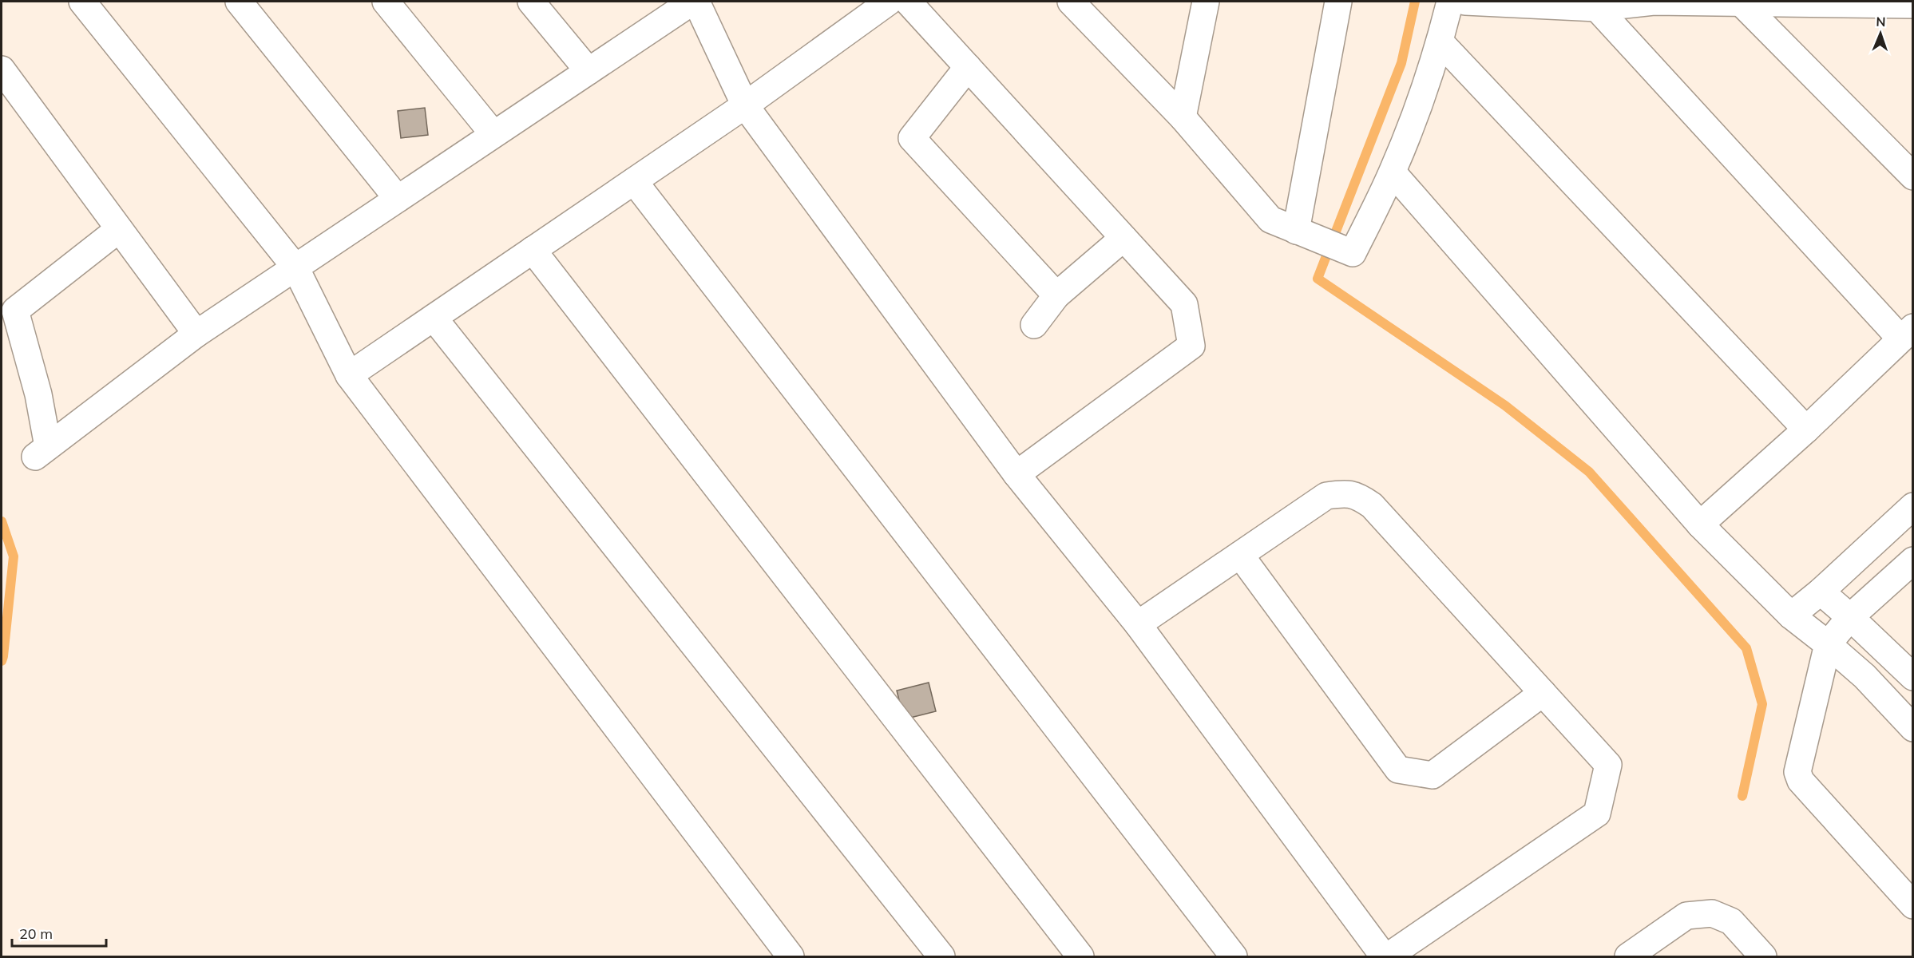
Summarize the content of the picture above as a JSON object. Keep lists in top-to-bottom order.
{
  "scale_bar": "20 m",
  "north": "top"
}
